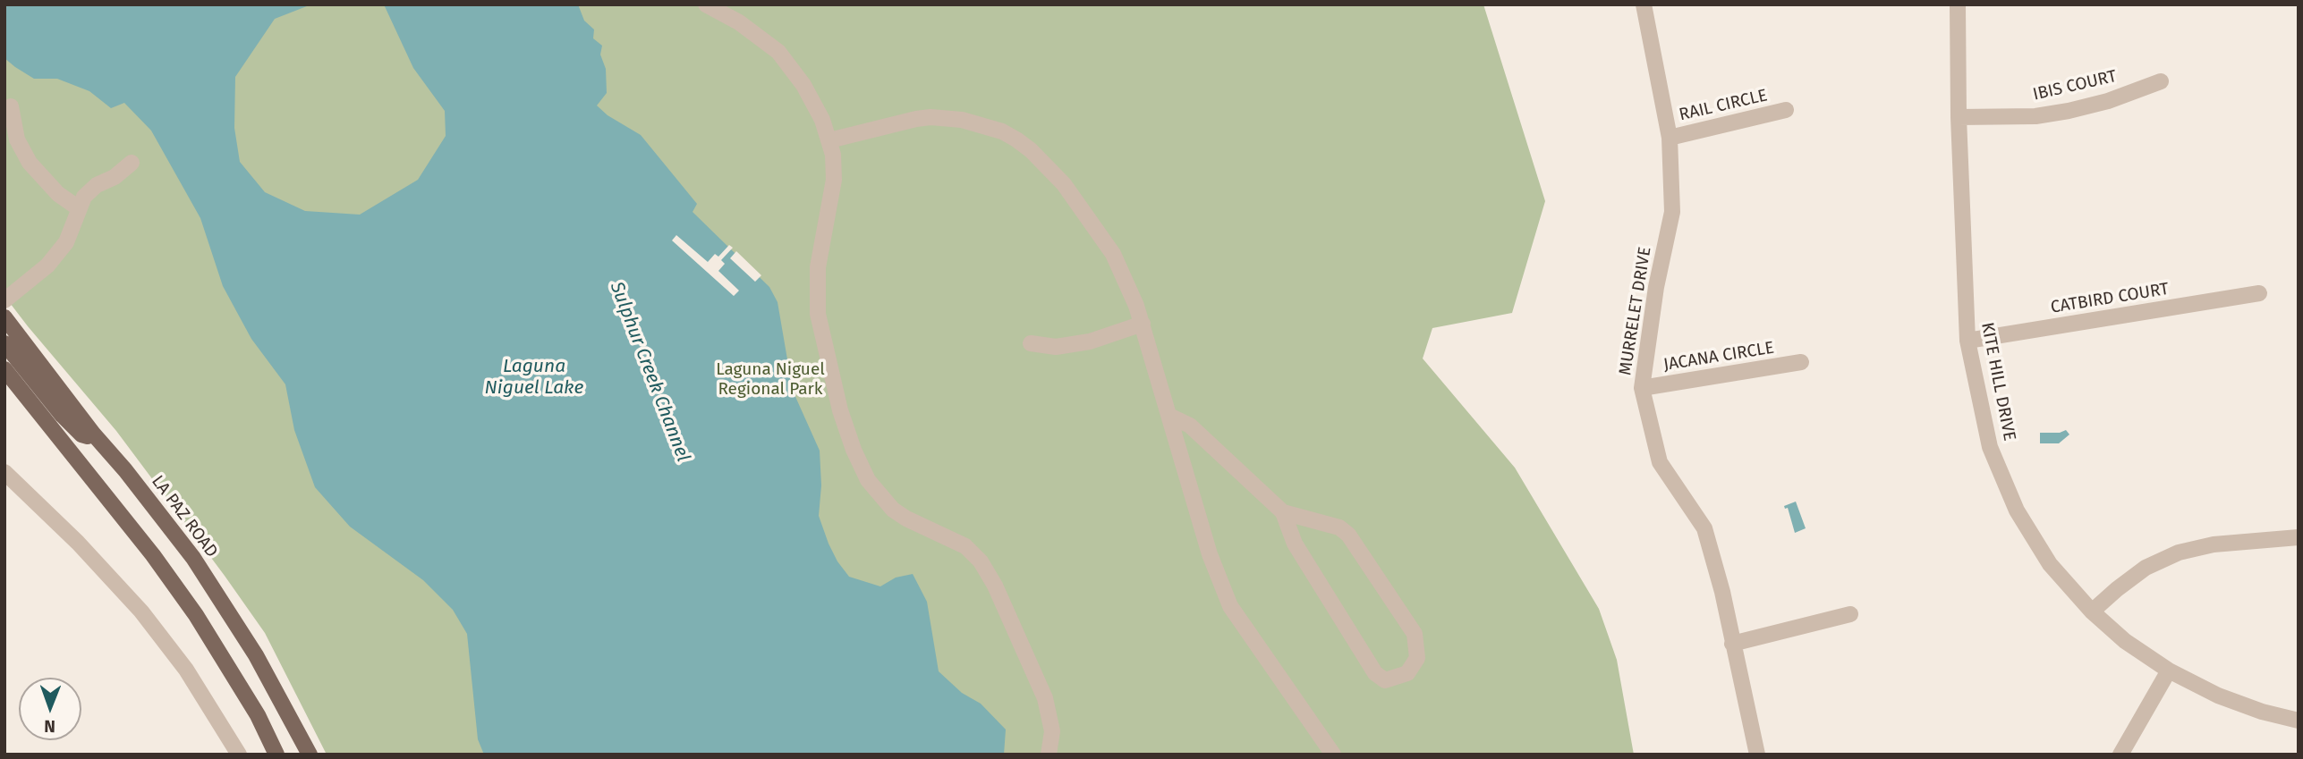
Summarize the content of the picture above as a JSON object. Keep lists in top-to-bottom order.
{
  "streets": {
    "main road": ["LA PAZ ROAD"],
    "street": [
      "IBIS COURT",
      "RAIL CIRCLE",
      "CATBIRD COURT",
      "MURRELET DRIVE",
      "JACANA CIRCLE",
      "KITE HILL DRIVE"
    ]
  },
  "crossings": [
    ["IBIS COURT", "KITE HILL DRIVE"],
    ["RAIL CIRCLE", "MURRELET DRIVE"],
    ["CATBIRD COURT", "KITE HILL DRIVE"],
    ["MURRELET DRIVE", "JACANA CIRCLE"]
  ],
  "water": ["Laguna Niguel Lake", "Sulphur Creek Channel"],
  "parks": ["Laguna Niguel Regional Park"],
  "north": "bottom"
}
